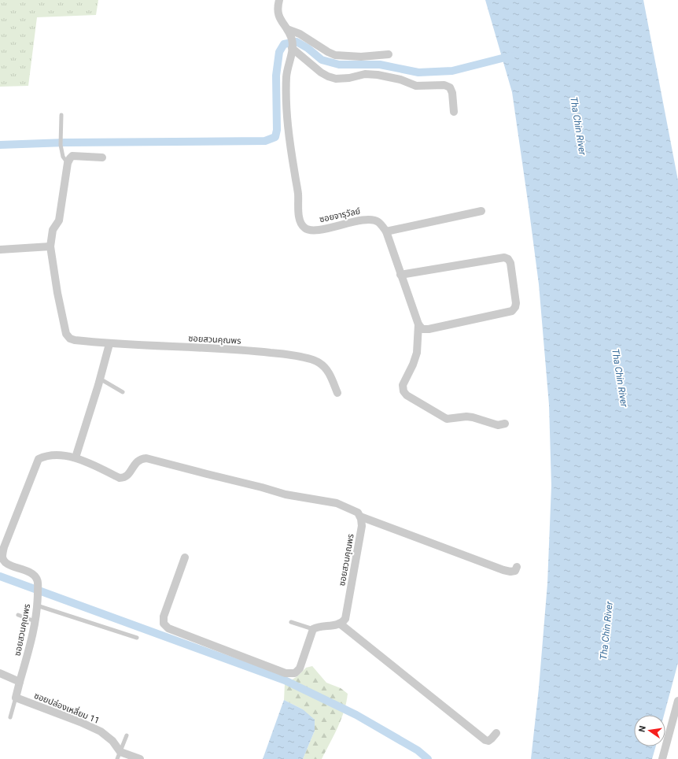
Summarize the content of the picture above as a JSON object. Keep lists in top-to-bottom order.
{
  "streets": {
    "street": ["ซอยจารุวัลย์", "ซอยสวนคุณพร", "ซอยปล่องเหลี่ยม 11"]
  },
  "water": ["Tha Chin River"],
  "north": "left"
}
